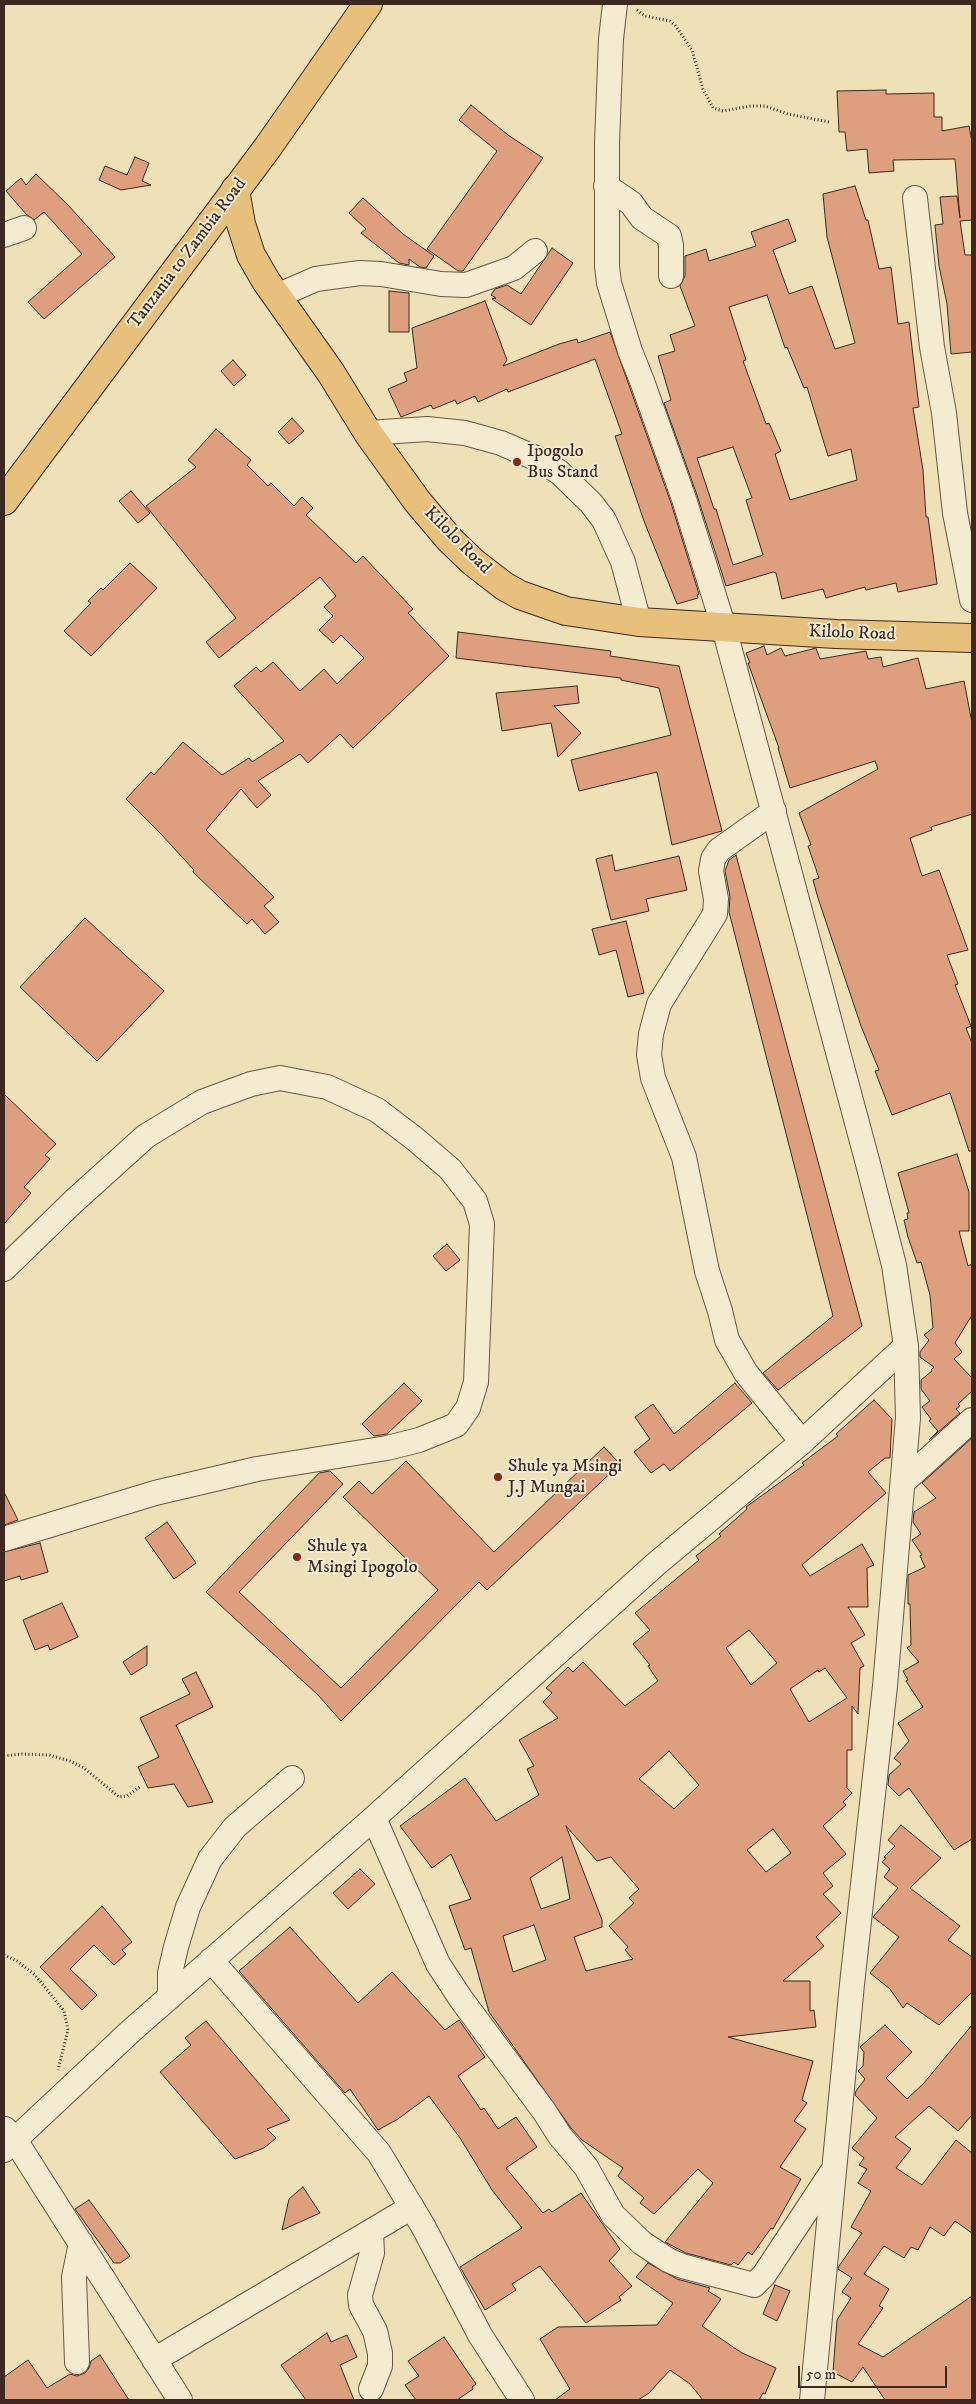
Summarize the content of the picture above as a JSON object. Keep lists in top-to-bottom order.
{
  "streets": {
    "main road": ["Tanzania to Zambia Road", "Kilolo Road"]
  },
  "crossings": [
    ["Tanzania to Zambia Road", "Kilolo Road"]
  ],
  "places": ["Ipogolo Bus Stand", "Shule ya Msingi J.J Mungai", "Shule ya Msingi Ipogolo"],
  "scale_bar": "50 m"
}
